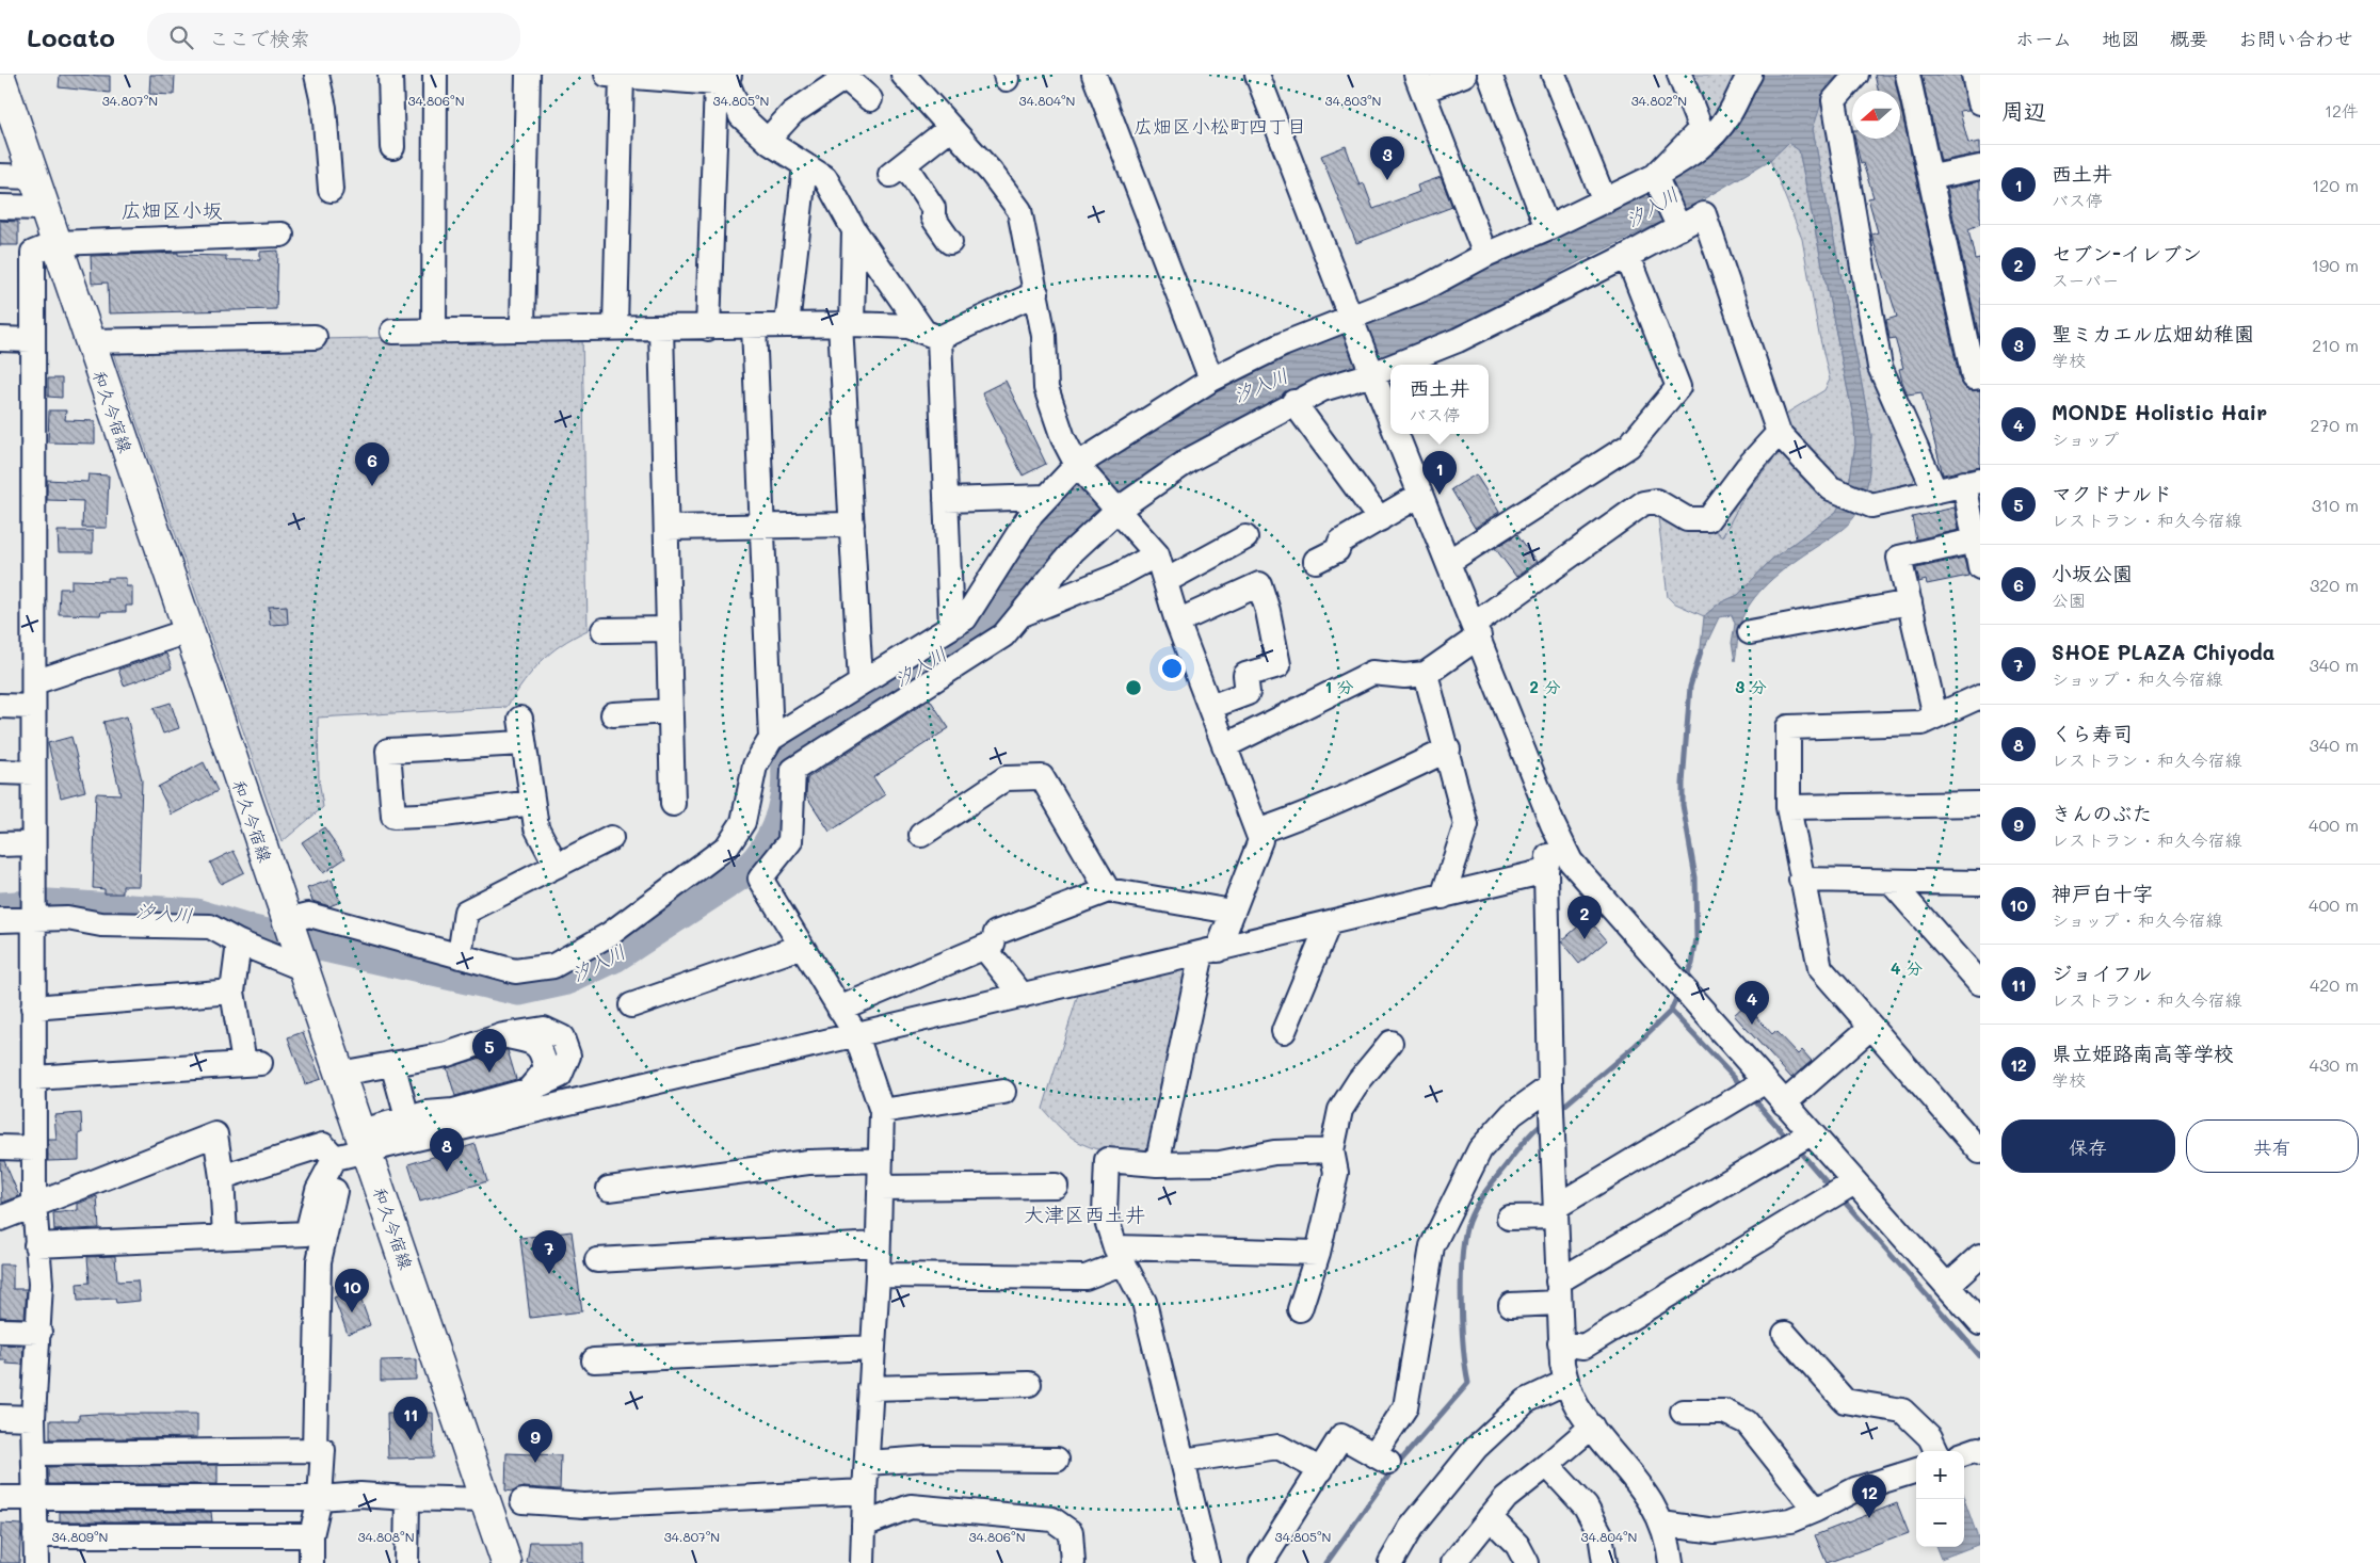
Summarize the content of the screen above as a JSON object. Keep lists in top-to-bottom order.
{
  "streets": {
    "main road": ["和久今宿線"]
  },
  "districts": ["広畑区小松町四丁目", "広畑区小坂", "大津区西土井"],
  "water": ["汐入川"],
  "north": "left",
  "page": {
    "header": "Locato",
    "search": "ここで検索",
    "nav": [
      "ホーム",
      "地図",
      "概要",
      "お問い合わせ"
    ],
    "heading": ["周辺", "12件"],
    "pins": [
      "3",
      "6",
      "1",
      "2",
      "4",
      "5",
      "8",
      "7",
      "10",
      "11",
      "9",
      "12"
    ],
    "list": [
      {
        "mark": "1",
        "name": "西土井",
        "note": "バス停",
        "value": "120 m"
      },
      {
        "mark": "2",
        "name": "セブン-イレブン",
        "note": "スーパー",
        "value": "190 m"
      },
      {
        "mark": "3",
        "name": "聖ミカエル広畑幼稚園",
        "note": "学校",
        "value": "210 m"
      },
      {
        "mark": "4",
        "name": "MONDE Holistic Hair",
        "note": "ショップ",
        "value": "270 m"
      },
      {
        "mark": "5",
        "name": "マクドナルド",
        "note": "レストラン · 和久今宿線",
        "value": "310 m"
      },
      {
        "mark": "6",
        "name": "小坂公園",
        "note": "公園",
        "value": "320 m"
      },
      {
        "mark": "7",
        "name": "SHOE PLAZA Chiyoda",
        "note": "ショップ · 和久今宿線",
        "value": "340 m"
      },
      {
        "mark": "8",
        "name": "くら寿司",
        "note": "レストラン · 和久今宿線",
        "value": "340 m"
      },
      {
        "mark": "9",
        "name": "きんのぶた",
        "note": "レストラン · 和久今宿線",
        "value": "400 m"
      },
      {
        "mark": "10",
        "name": "神戸白十字",
        "note": "ショップ · 和久今宿線",
        "value": "400 m"
      },
      {
        "mark": "11",
        "name": "ジョイフル",
        "note": "レストラン · 和久今宿線",
        "value": "420 m"
      },
      {
        "mark": "12",
        "name": "県立姫路南高等学校",
        "note": "学校",
        "value": "430 m"
      }
    ],
    "popup": ["西土井", "バス停"],
    "buttons": ["保存", "共有"],
    "map_buttons": ["+", "−"]
  },
  "coordinates": [
    "34.807°N",
    "34.806°N",
    "34.805°N",
    "34.804°N",
    "34.803°N",
    "34.802°N",
    "34.809°N",
    "34.808°N"
  ],
  "rings": [
    "1 分",
    "2 分",
    "3 分",
    "4 分"
  ]
}
